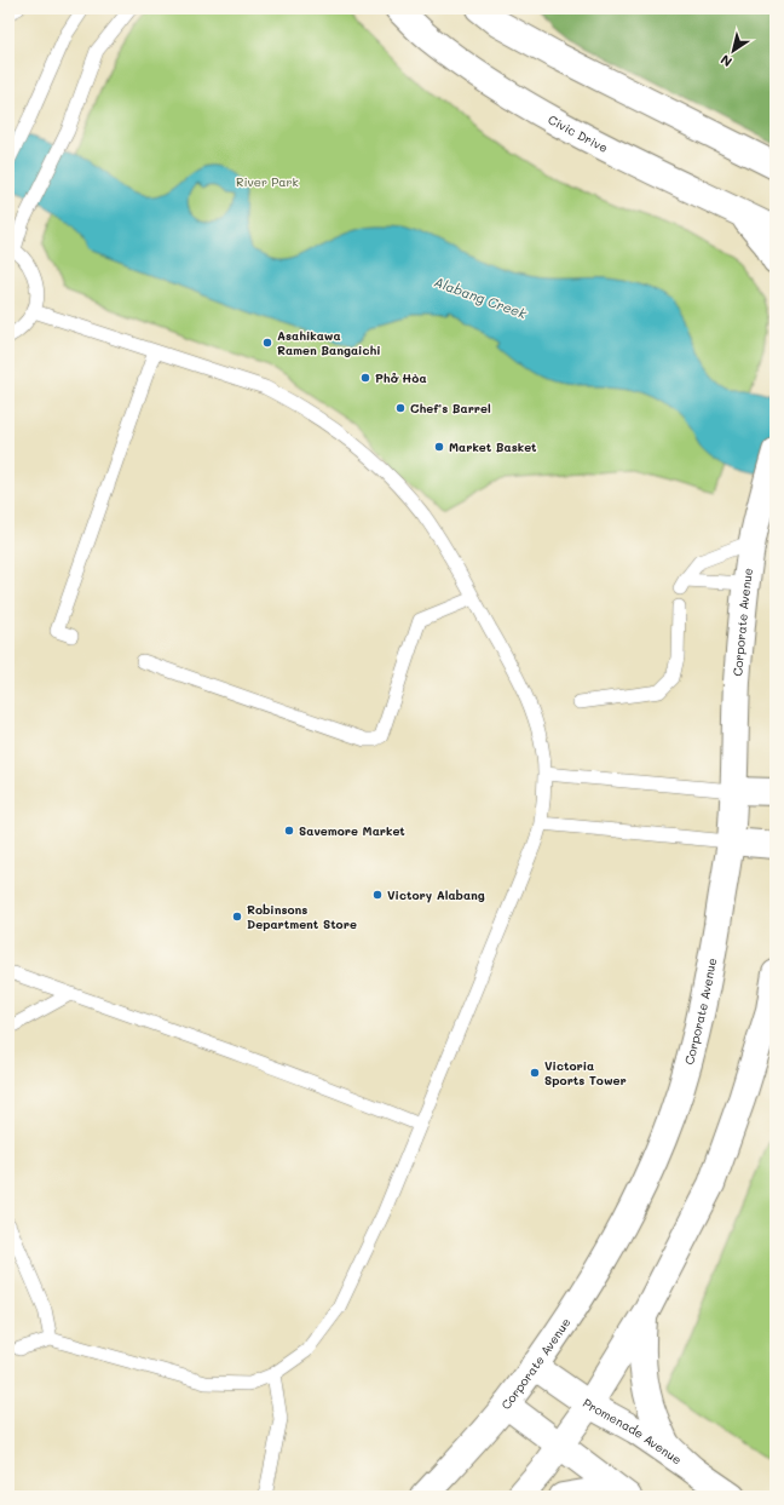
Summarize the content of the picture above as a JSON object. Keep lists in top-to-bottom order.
{
  "streets": {
    "main road": ["Civic Drive", "Corporate Avenue", "Promenade Avenue"]
  },
  "crossings": [
    ["Corporate Avenue", "Promenade Avenue"]
  ],
  "water": ["Alabang Creek"],
  "parks": ["River Park"],
  "places": [
    "Asahikawa Ramen Bangaichi",
    "Phở Hòa",
    "Chef's Barrel",
    "Market Basket",
    "Savemore Market",
    "Victory Alabang",
    "Robinsons Department Store",
    "Victoria Sports Tower"
  ],
  "north": "bottom left"
}
